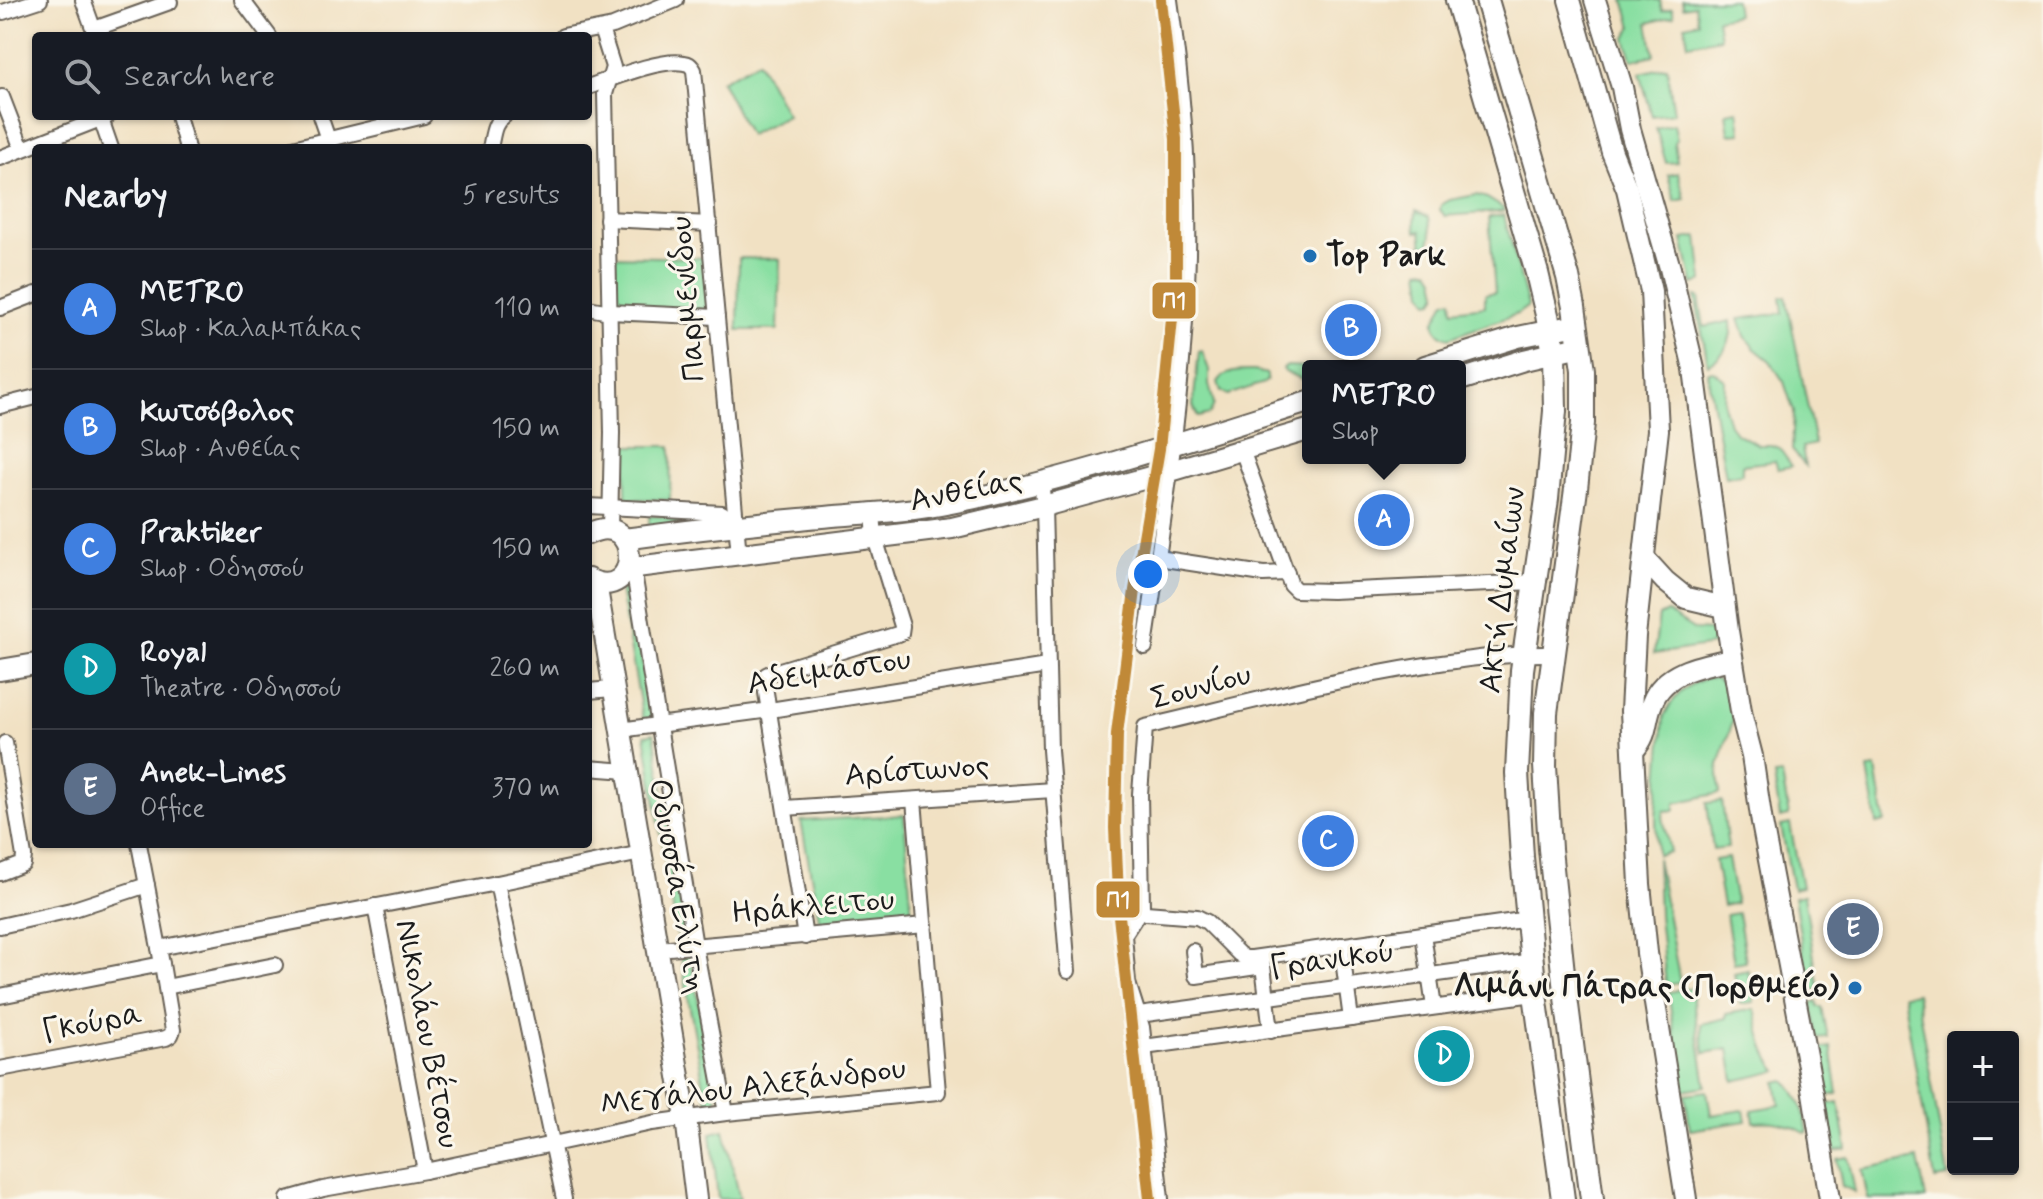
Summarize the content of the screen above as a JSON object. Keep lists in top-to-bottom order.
{
  "streets": {
    "main road": ["Ανθείας", "Ακτή Δυμαίων", "Οδυσσέα Ελύτη"],
    "street": [
      "Παρμενίδου",
      "Αδειμάστου",
      "Σουνίου",
      "Αρίστωνος",
      "Ηράκλειτου",
      "Γρανικού",
      "Γκούρα",
      "Νικολάου Βέτσου",
      "Μεγάλου Αλεξάνδρου"
    ]
  },
  "crossings": [
    ["Παρμενίδου", "Ανθείας"],
    ["Ανθείας", "Σουνίου"],
    ["Ακτή Δυμαίων", "Σουνίου"],
    ["Ακτή Δυμαίων", "Γρανικού"],
    ["Αδειμάστου", "Οδυσσέα Ελύτη"],
    ["Σουνίου", "Γρανικού"],
    ["Αρίστωνος", "Μεγάλου Αλεξάνδρου"],
    ["Οδυσσέα Ελύτη", "Ηράκλειτου"],
    ["Οδυσσέα Ελύτη", "Μεγάλου Αλεξάνδρου"],
    ["Ηράκλειτου", "Μεγάλου Αλεξάνδρου"],
    ["Νικολάου Βέτσου", "Μεγάλου Αλεξάνδρου"]
  ],
  "places": ["Top Park", "Λιμάνι Πάτρας (Πορθμείο)"],
  "lines": ["transit line Π1"],
  "page": {
    "search": "Search here",
    "heading": ["Nearby", "5 results"],
    "list": [
      {
        "mark": "A",
        "name": "METRO",
        "note": "Shop · Καλαμπάκας",
        "value": "110 m"
      },
      {
        "mark": "B",
        "name": "Κωτσόβολος",
        "note": "Shop · Ανθείας",
        "value": "150 m"
      },
      {
        "mark": "C",
        "name": "Praktiker",
        "note": "Shop · Οδησσού",
        "value": "150 m"
      },
      {
        "mark": "D",
        "name": "Royal",
        "note": "Theatre · Οδησσού",
        "value": "260 m"
      },
      {
        "mark": "E",
        "name": "Anek-Lines",
        "note": "Office",
        "value": "370 m"
      }
    ],
    "pins": [
      "B",
      "A",
      "C",
      "E",
      "D"
    ],
    "popup": ["METRO", "Shop"],
    "map_buttons": ["+", "−"]
  }
}
